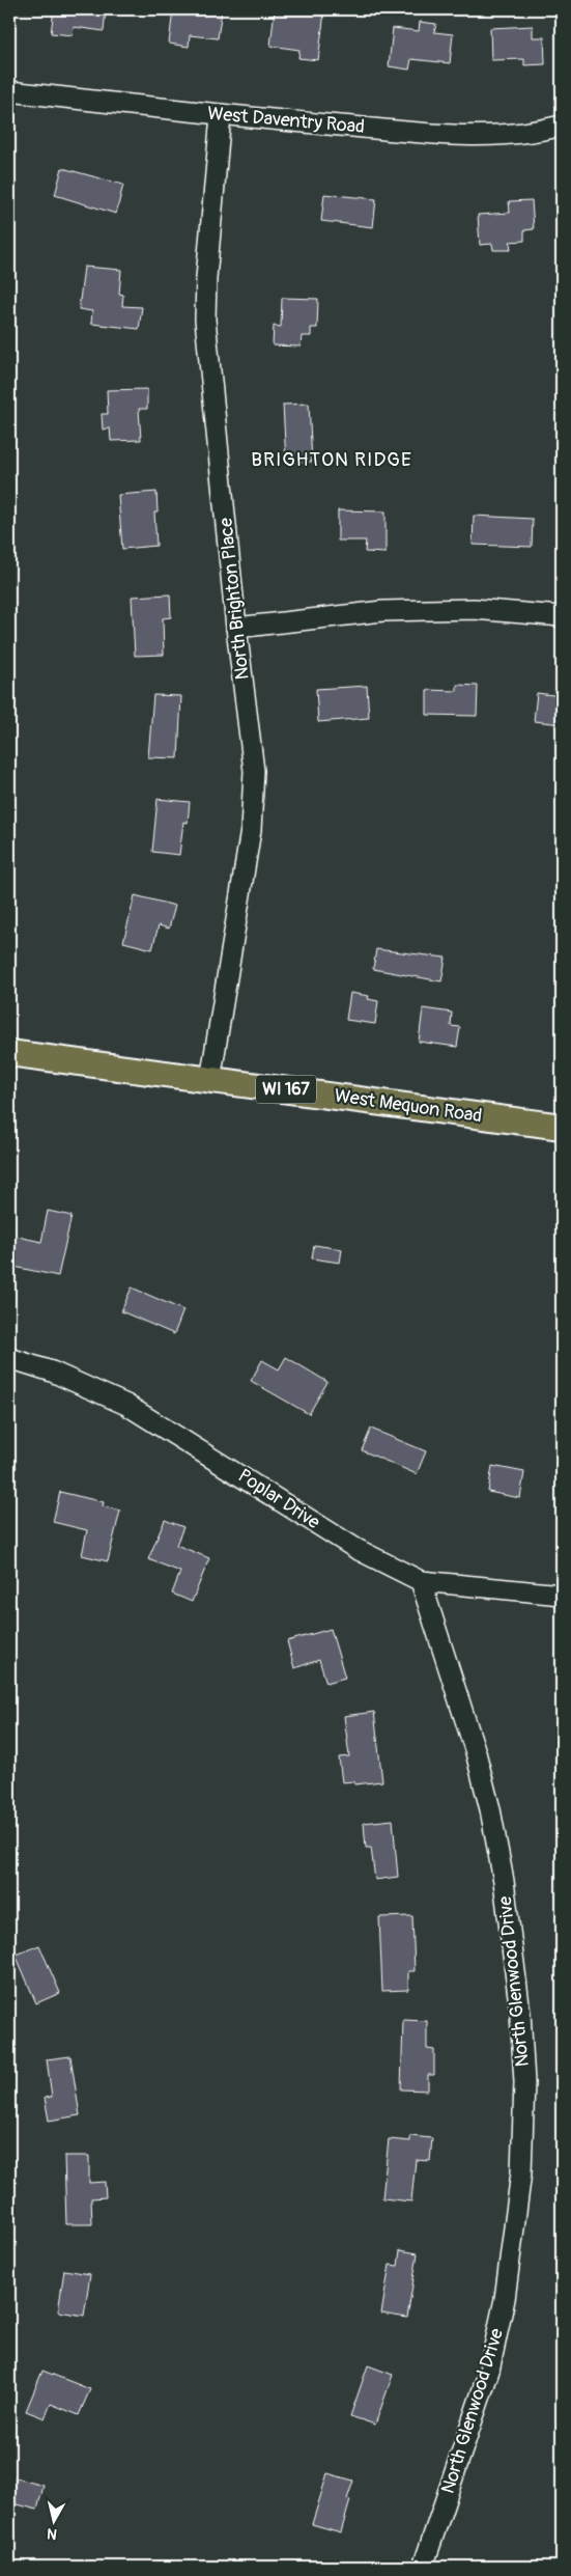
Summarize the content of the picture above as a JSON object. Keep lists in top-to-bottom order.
{
  "streets": {
    "main road": ["WI 167", "West Mequon Road"],
    "street": [
      "West Daventry Road",
      "North Brighton Place",
      "Poplar Drive",
      "North Glenwood Drive"
    ]
  },
  "crossings": [
    ["West Daventry Road", "North Brighton Place"],
    ["North Brighton Place", "West Mequon Road"],
    ["Poplar Drive", "North Glenwood Drive"]
  ],
  "districts": ["BRIGHTON RIDGE"],
  "north": "bottom"
}
